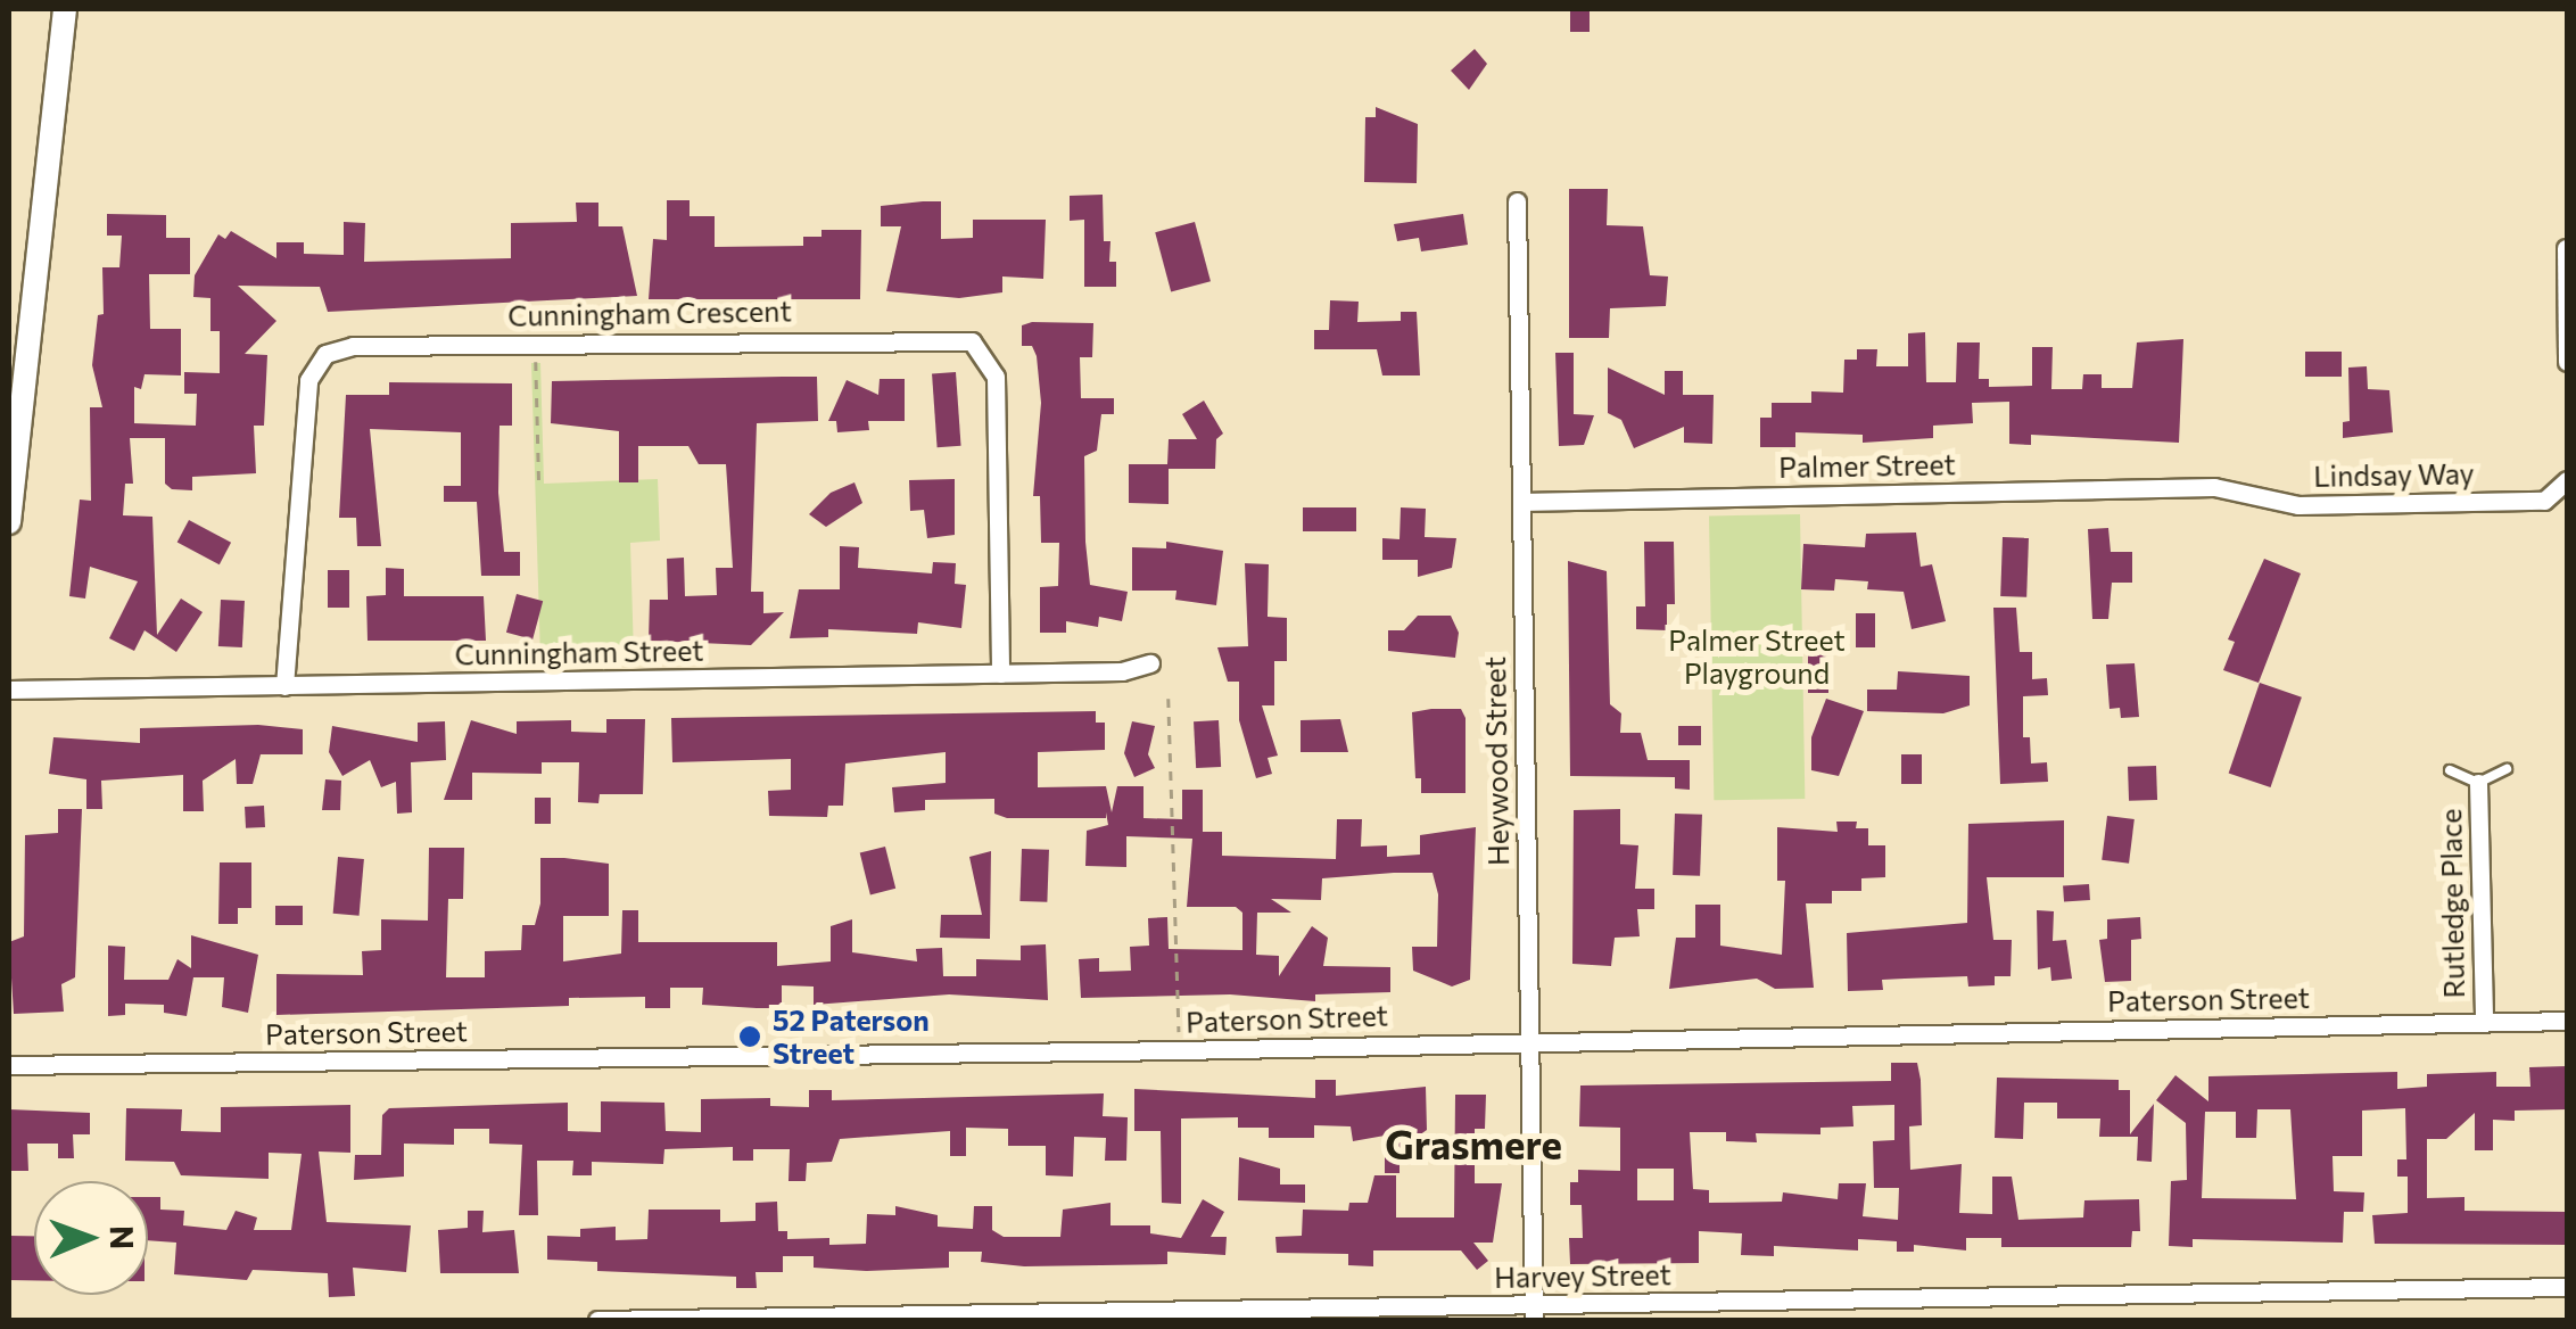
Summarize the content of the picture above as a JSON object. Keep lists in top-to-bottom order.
{
  "streets": {
    "street": [
      "Cunningham Crescent",
      "Palmer Street",
      "Lindsay Way",
      "Cunningham Street",
      "Heywood Street",
      "Rutledge Place",
      "Paterson Street",
      "Harvey Street"
    ]
  },
  "crossings": [
    ["Cunningham Crescent", "Cunningham Street"],
    ["Palmer Street", "Lindsay Way"],
    ["Palmer Street", "Heywood Street"],
    ["Heywood Street", "Paterson Street"],
    ["Heywood Street", "Harvey Street"],
    ["Rutledge Place", "Paterson Street"]
  ],
  "districts": ["Grasmere"],
  "parks": ["Palmer Street Playground"],
  "places": ["52 Paterson Street"],
  "north": "right"
}
